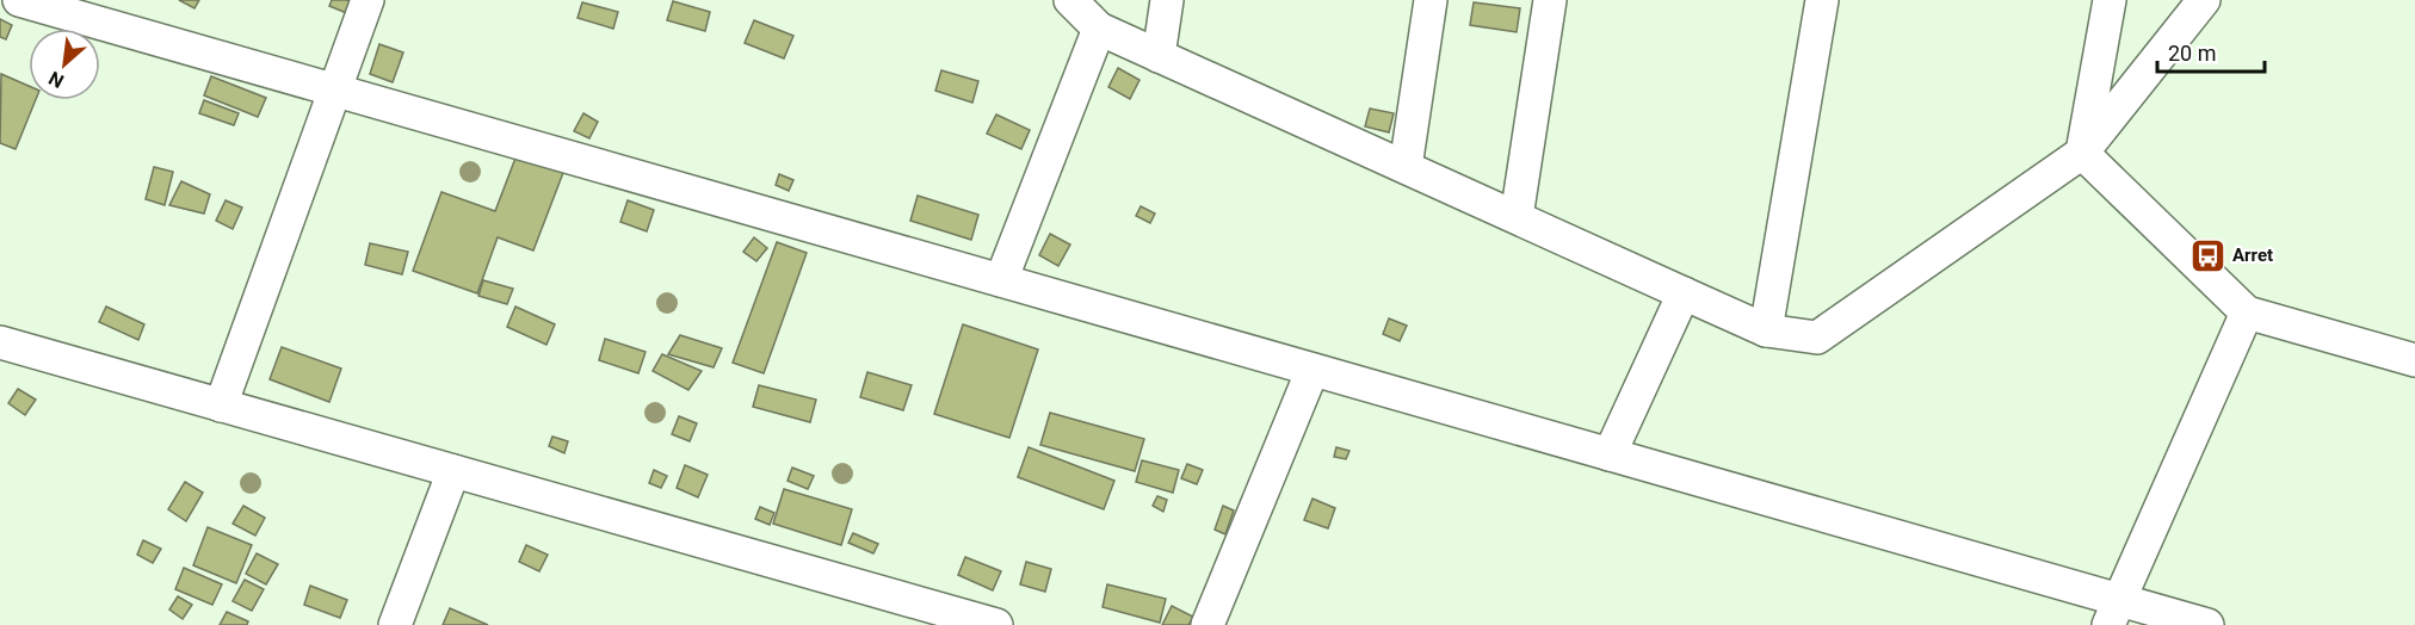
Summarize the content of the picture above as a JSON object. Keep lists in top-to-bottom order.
{
  "places": {
    "bus stop": ["Arret"]
  },
  "scale_bar": "20 m",
  "north": "bottom left"
}
